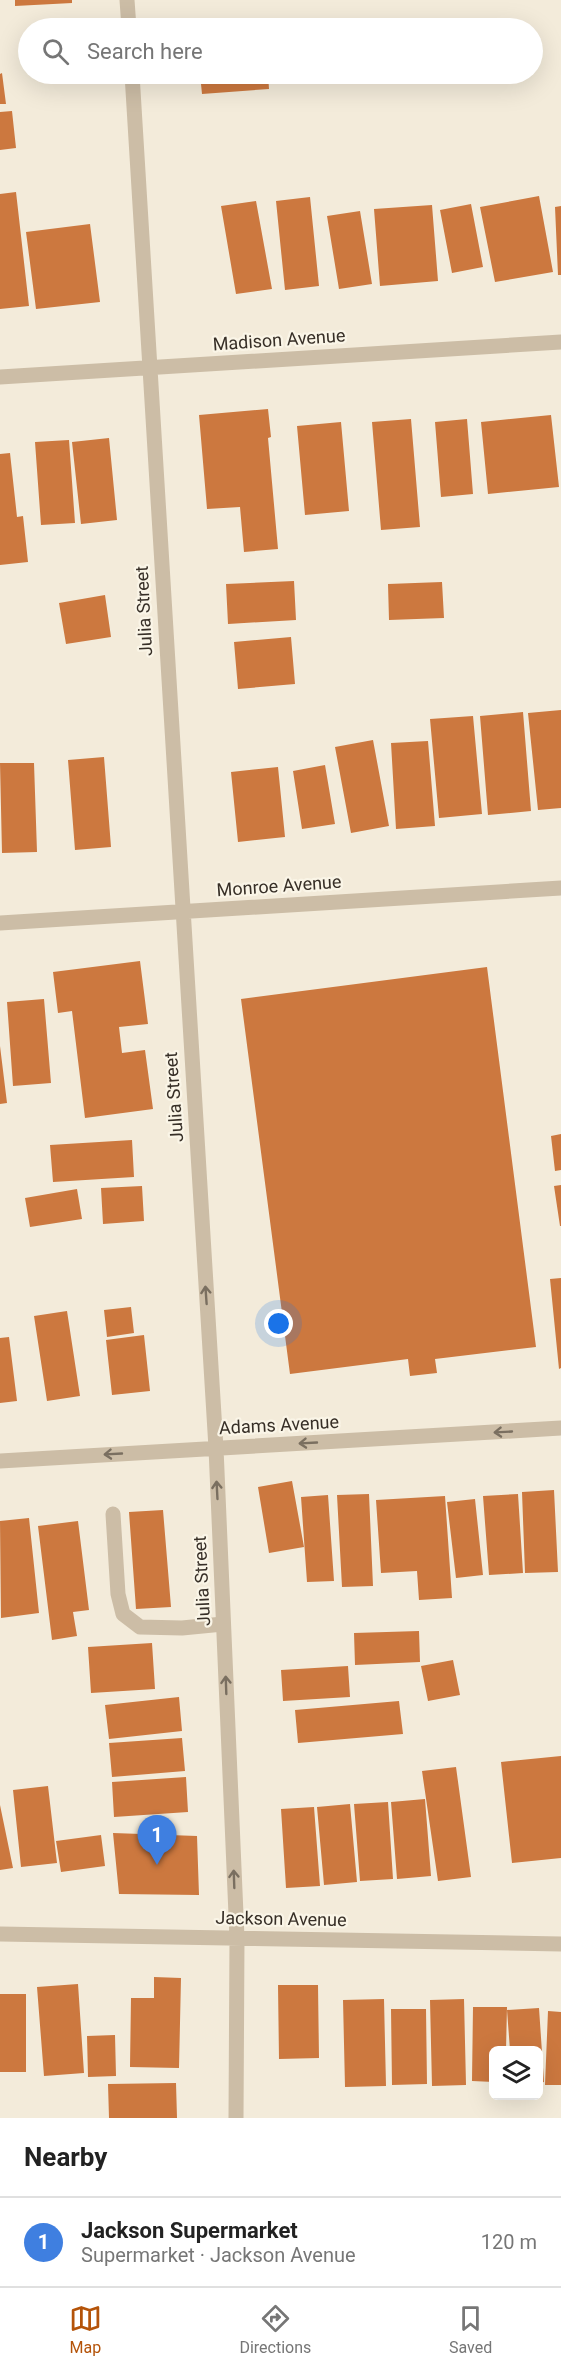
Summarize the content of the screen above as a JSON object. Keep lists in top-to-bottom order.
{
  "streets": {
    "street": [
      "Madison Avenue",
      "Julia Street",
      "Monroe Avenue",
      "Adams Avenue",
      "Jackson Avenue"
    ]
  },
  "crossings": [
    ["Madison Avenue", "Julia Street"],
    ["Julia Street", "Monroe Avenue"],
    ["Julia Street", "Adams Avenue"],
    ["Julia Street", "Jackson Avenue"]
  ],
  "one_way": ["Julia Street", "Adams Avenue"],
  "page": {
    "search": "Search here",
    "pins": "1",
    "heading": "Nearby",
    "list": [
      {
        "mark": "1",
        "name": "Jackson Supermarket",
        "note": "Supermarket · Jackson Avenue",
        "value": "120 m"
      }
    ],
    "nav": ["Map", "Directions", "Saved"]
  }
}
